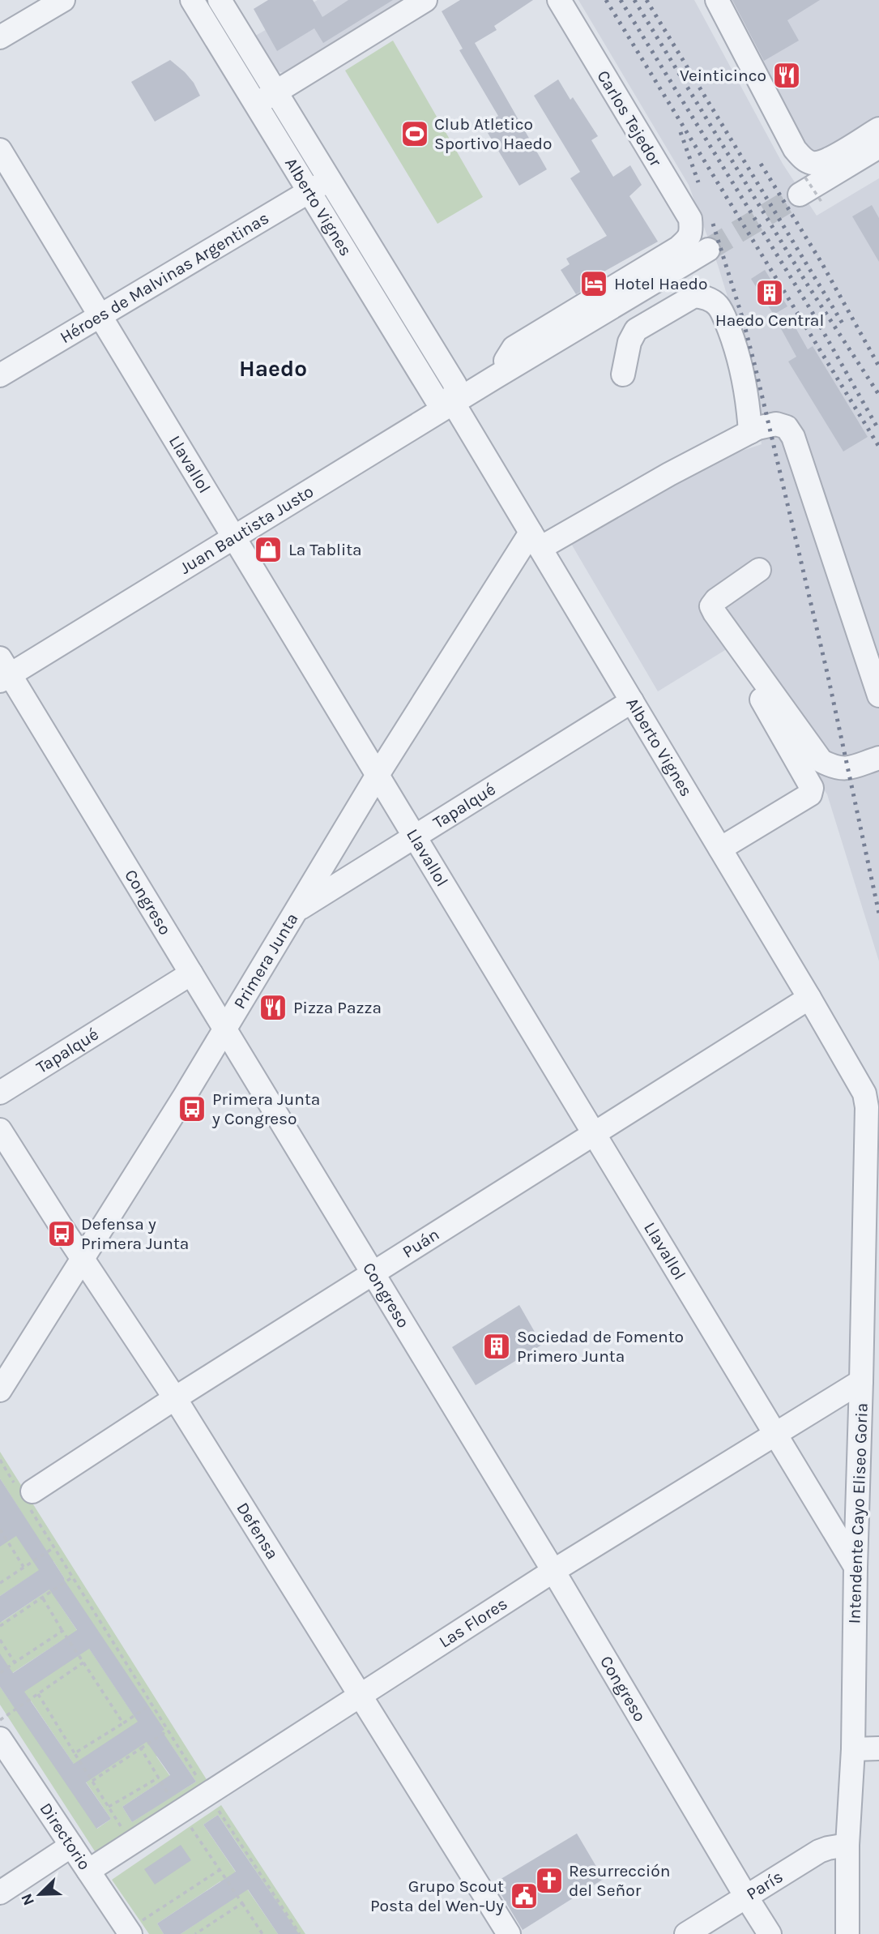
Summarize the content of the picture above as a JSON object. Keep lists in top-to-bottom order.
{
  "streets": {
    "street": [
      "Carlos Tejedor",
      "Alberto Vignes",
      "Héroes de Malvinas Argentinas",
      "Llavallol",
      "Juan Bautista Justo",
      "Tapalqué",
      "Congreso",
      "Primera Junta",
      "Puán",
      "Intendente Cayo Eliseo Goria",
      "Defensa",
      "Las Flores",
      "Directorio",
      "París"
    ]
  },
  "crossings": [
    ["Carlos Tejedor", "Juan Bautista Justo"],
    ["Alberto Vignes", "Héroes de Malvinas Argentinas"],
    ["Alberto Vignes", "Juan Bautista Justo"],
    ["Alberto Vignes", "Tapalqué"],
    ["Alberto Vignes", "Primera Junta"],
    ["Alberto Vignes", "Puán"],
    ["Alberto Vignes", "Intendente Cayo Eliseo Goria"],
    ["Héroes de Malvinas Argentinas", "Llavallol"],
    ["Llavallol", "Juan Bautista Justo"],
    ["Llavallol", "Tapalqué"],
    ["Llavallol", "Primera Junta"],
    ["Llavallol", "Puán"],
    ["Llavallol", "Intendente Cayo Eliseo Goria"],
    ["Llavallol", "Las Flores"],
    ["Juan Bautista Justo", "Congreso"],
    ["Tapalqué", "Congreso"],
    ["Tapalqué", "Primera Junta"],
    ["Congreso", "Primera Junta"],
    ["Congreso", "Puán"],
    ["Congreso", "Las Flores"],
    ["Congreso", "París"],
    ["Primera Junta", "Defensa"],
    ["Puán", "Defensa"],
    ["Intendente Cayo Eliseo Goria", "Las Flores"],
    ["Intendente Cayo Eliseo Goria", "París"],
    ["Defensa", "Las Flores"],
    ["Las Flores", "Directorio"]
  ],
  "districts": ["Haedo"],
  "places": {
    "restaurant": ["Veinticinco", "Pizza Pazza"],
    "sports": ["Club Atletico Sportivo Haedo"],
    "hotel": ["Hotel Haedo"],
    "building": ["Haedo Central", "Sociedad de Fomento Primero Junta"],
    "shop": ["La Tablita"],
    "bus stop": ["Primera Junta y Congreso", "Defensa y Primera Junta"],
    "church": ["Resurrección del Señor"],
    "public building": ["Grupo Scout Posta del Wen-Uy"]
  },
  "north": "bottom left"
}
